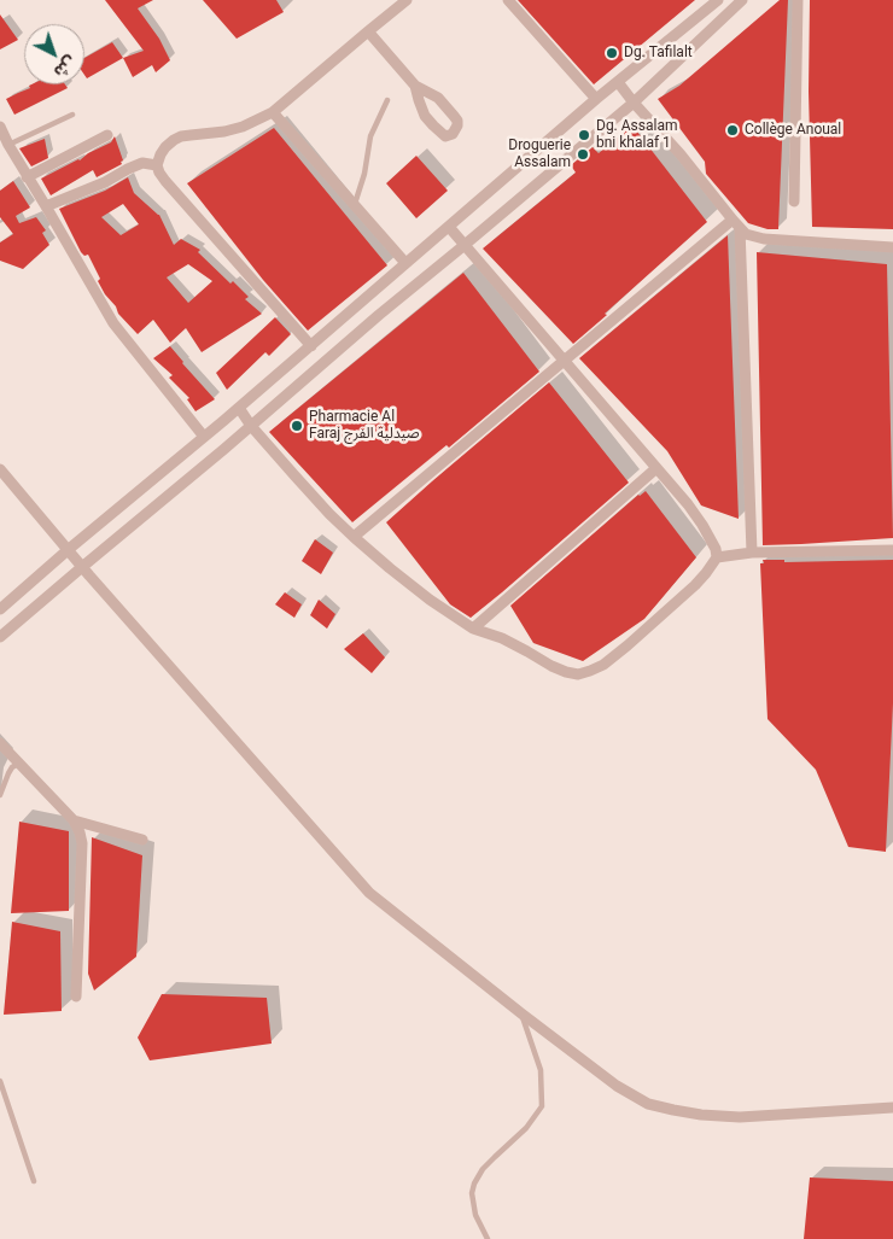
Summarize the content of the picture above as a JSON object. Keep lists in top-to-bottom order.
{
  "places": [
    "Dg. Tafilalt",
    "Collège Anoual",
    "Dg. Assalam bni khalaf 1",
    "Droguerie Assalam",
    "Pharmacie Al Faraj صيدلية الفرج"
  ],
  "north": "bottom right"
}
